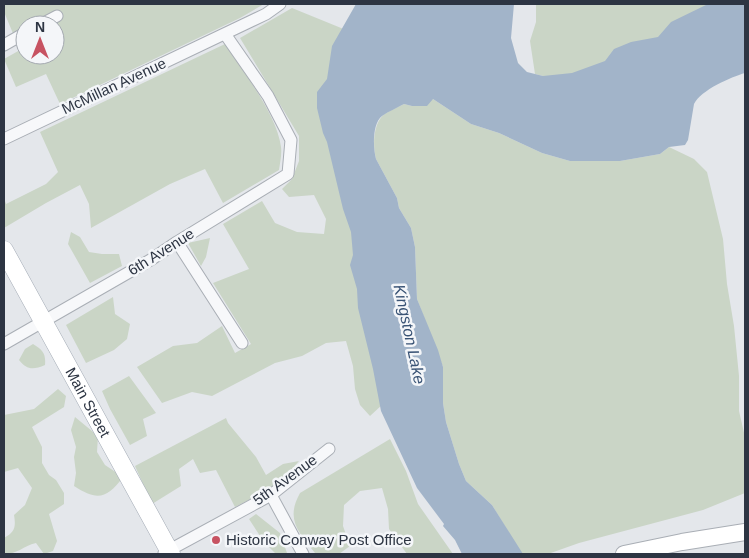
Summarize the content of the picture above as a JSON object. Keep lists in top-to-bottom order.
{
  "streets": {
    "main road": ["Main Street"],
    "street": ["McMillan Avenue", "6th Avenue", "5th Avenue"]
  },
  "crossings": [
    ["McMillan Avenue", "6th Avenue"],
    ["6th Avenue", "Main Street"],
    ["Main Street", "5th Avenue"]
  ],
  "water": ["Kingston Lake"],
  "places": ["Historic Conway Post Office"],
  "north": "top"
}
